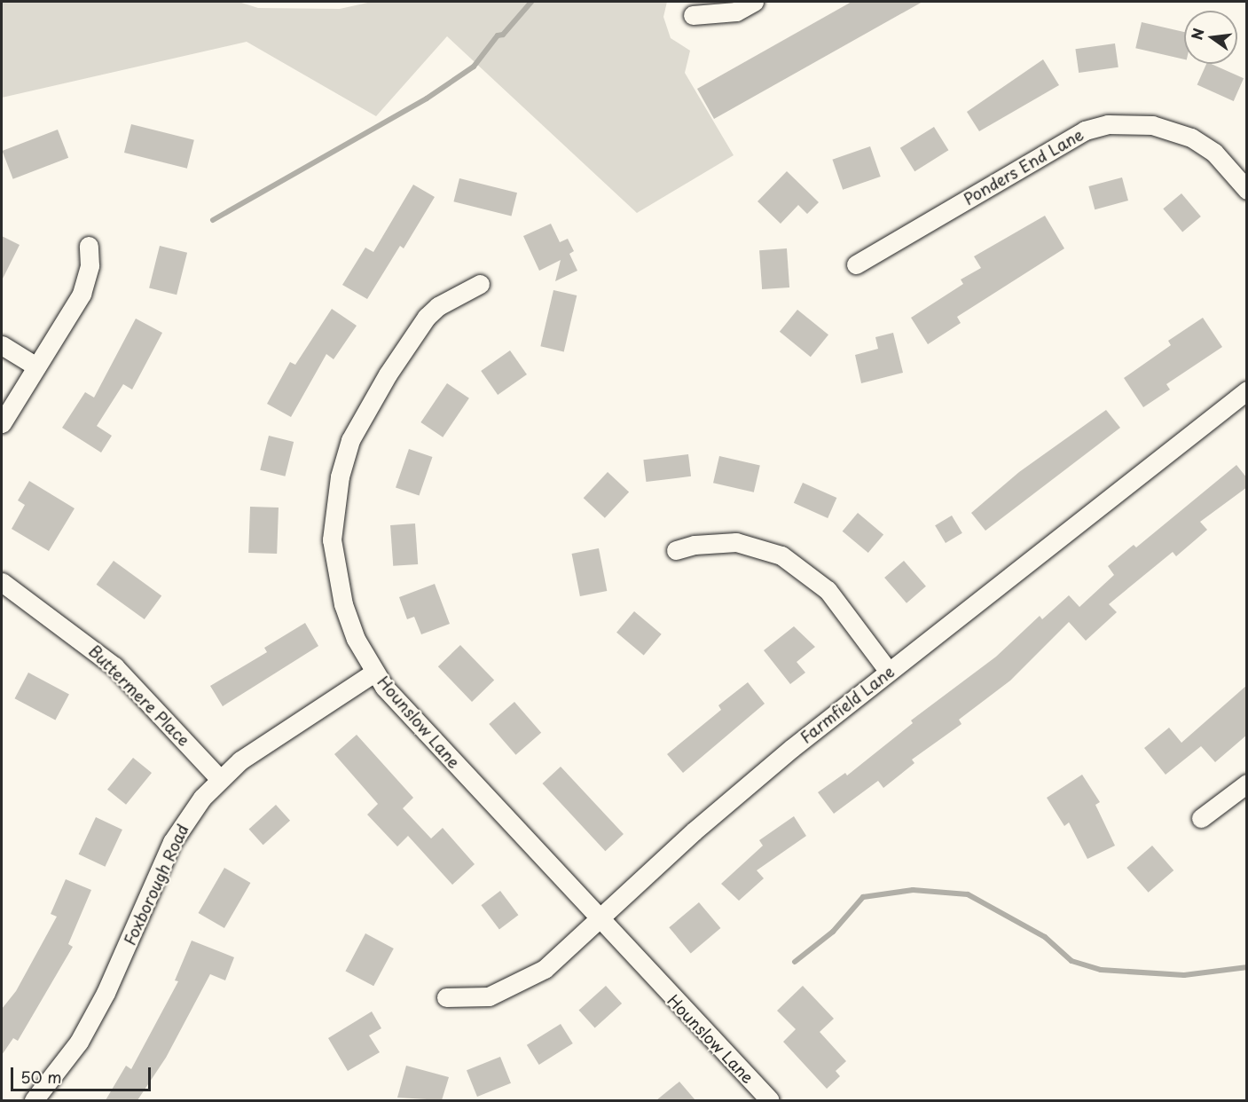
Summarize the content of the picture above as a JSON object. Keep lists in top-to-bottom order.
{
  "streets": {
    "street": [
      "Ponders End Lane",
      "Buttermere Place",
      "Farmfield Lane",
      "Hounslow Lane",
      "Foxborough Road"
    ]
  },
  "crossings": [
    ["Buttermere Place", "Foxborough Road"],
    ["Farmfield Lane", "Hounslow Lane"],
    ["Hounslow Lane", "Foxborough Road"]
  ],
  "scale_bar": "50 m",
  "north": "left"
}
